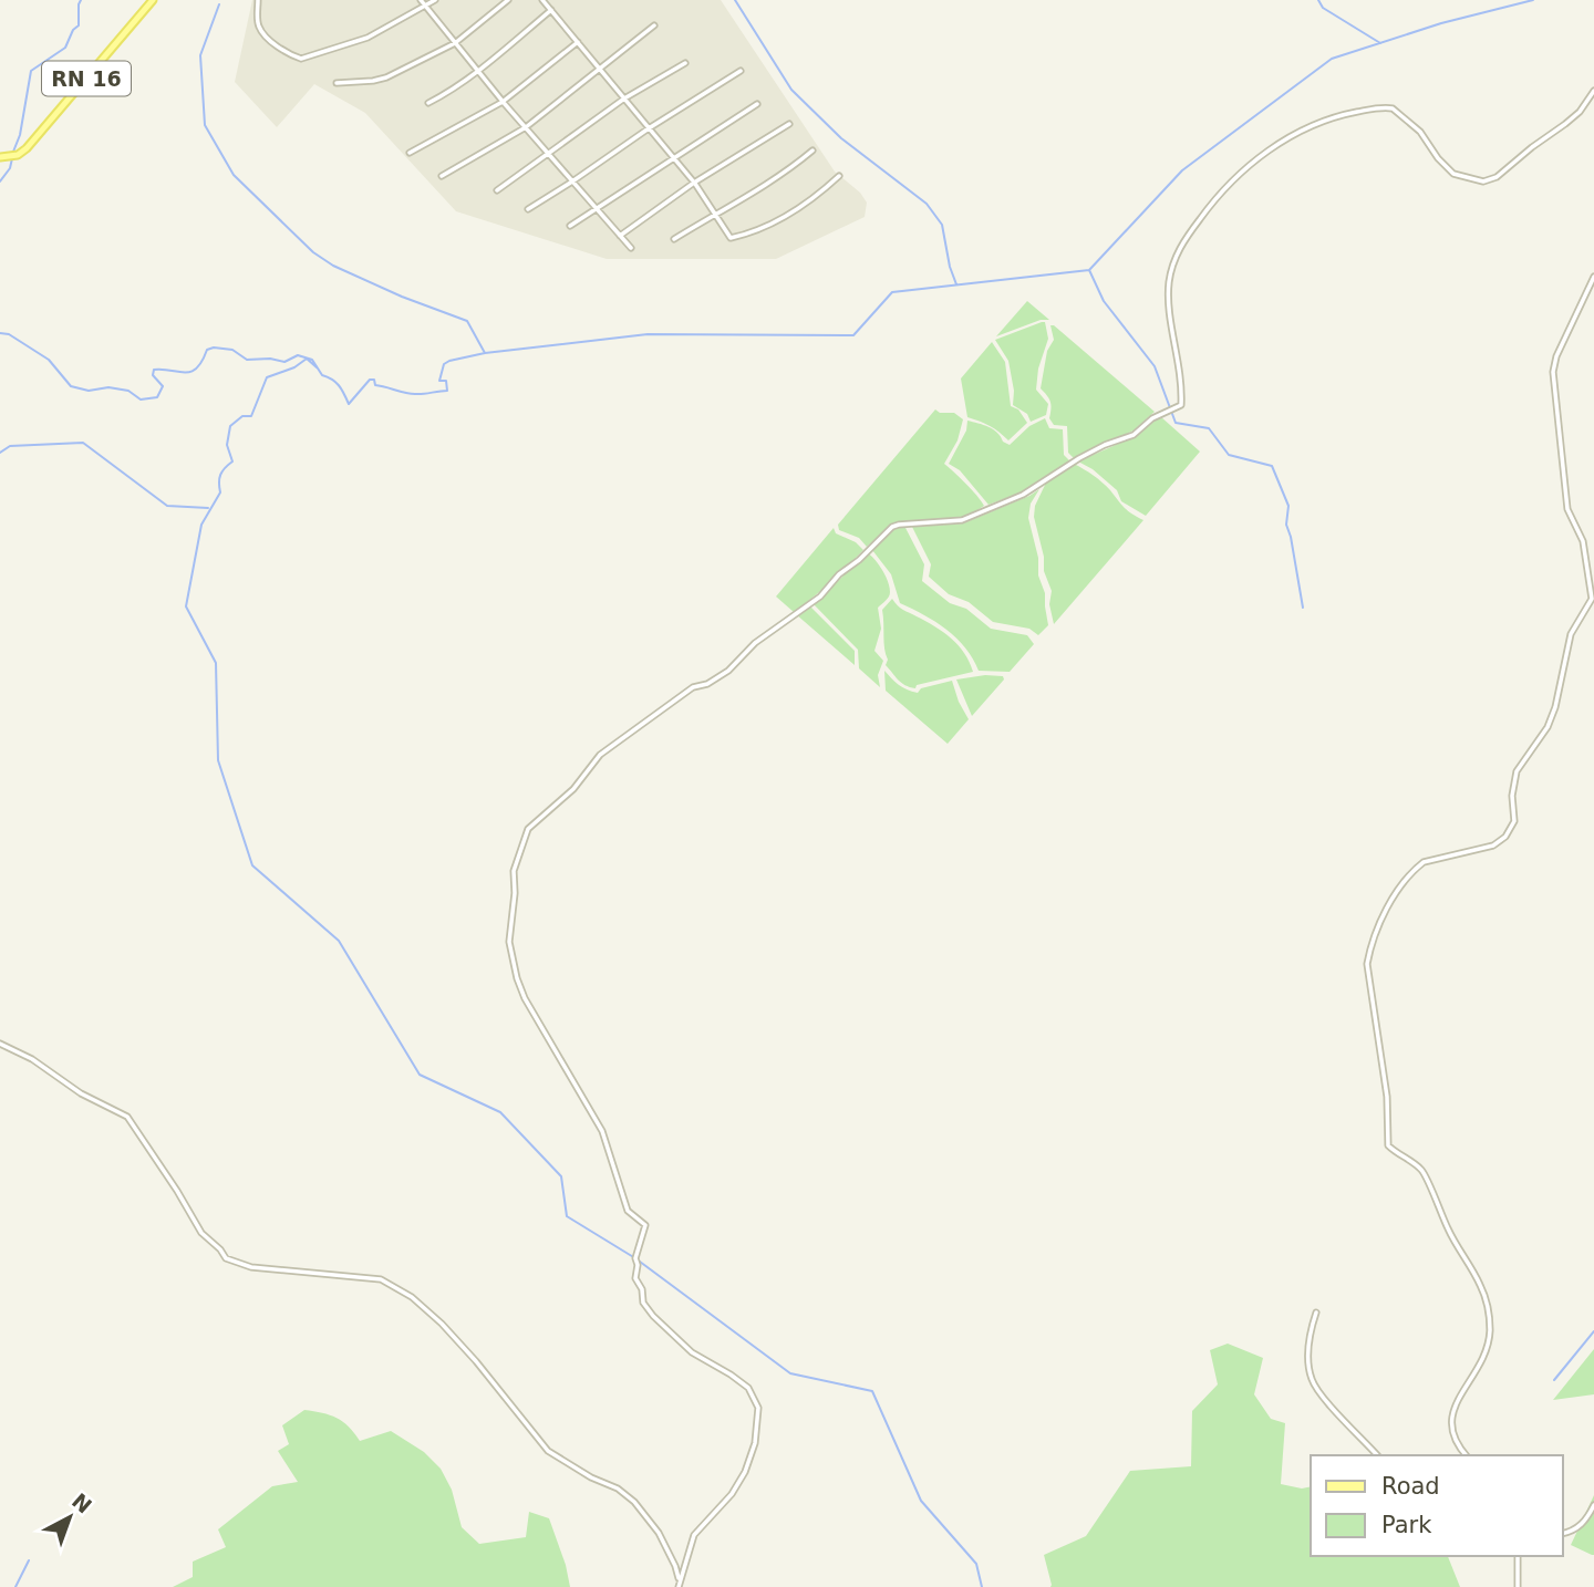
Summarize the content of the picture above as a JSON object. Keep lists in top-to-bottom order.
{
  "streets": {
    "main road": ["RN 16"]
  },
  "legend": ["Road", "Park"],
  "north": "top right"
}
